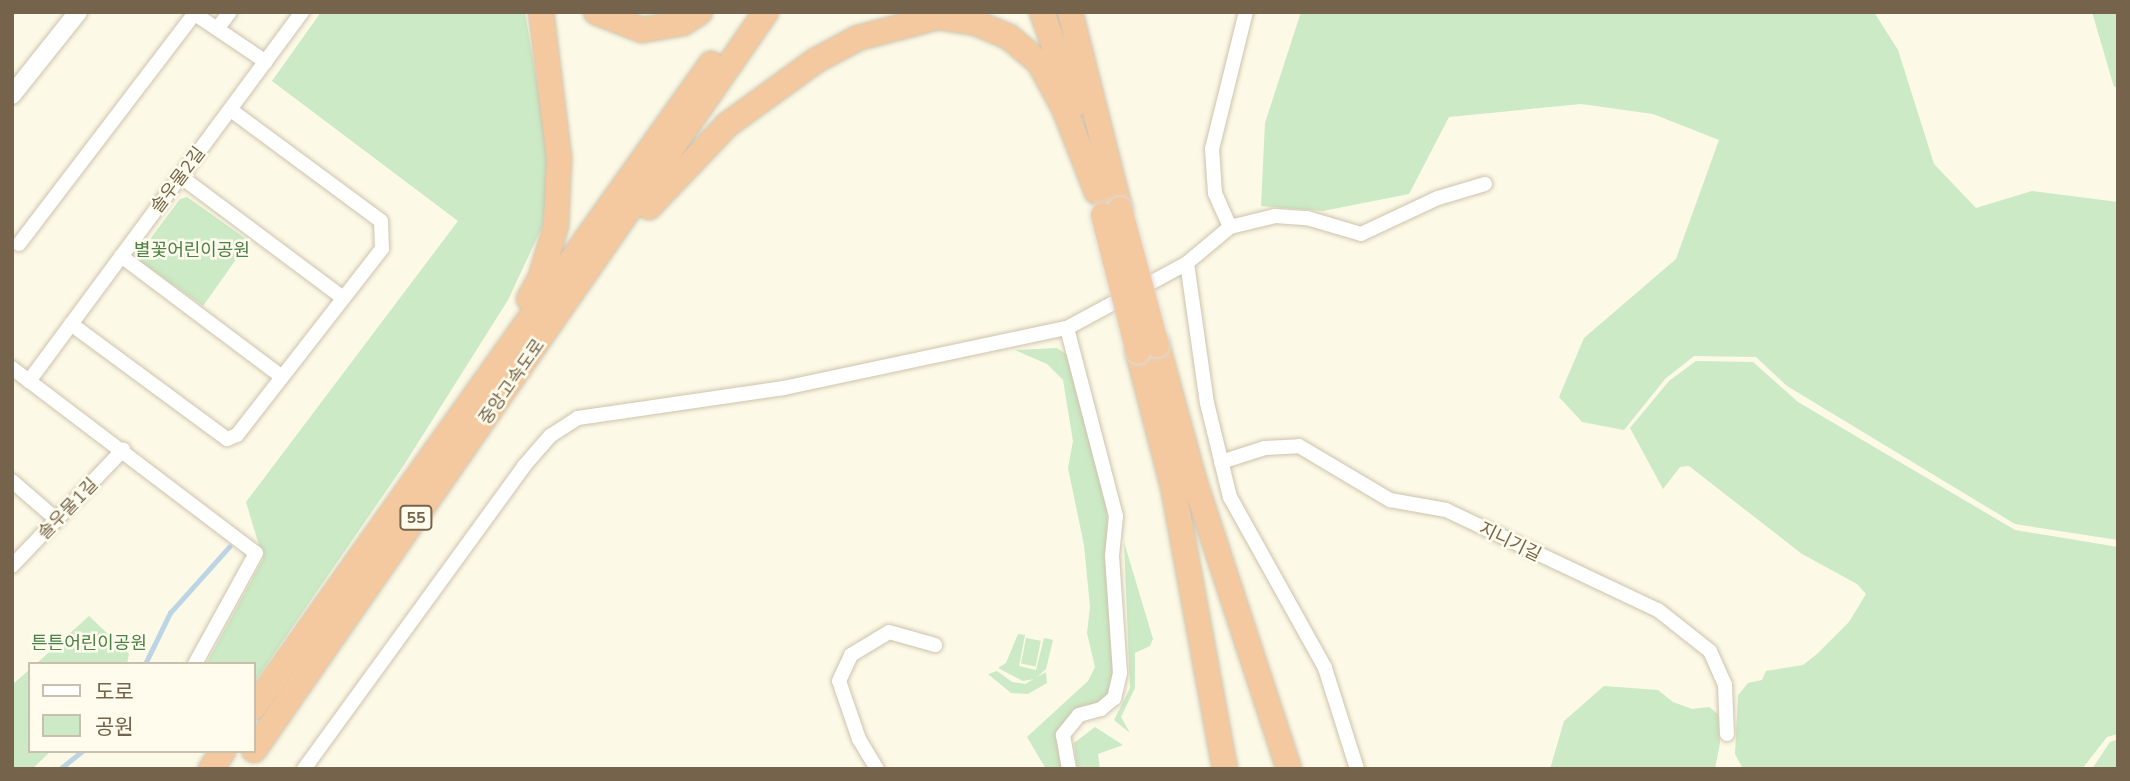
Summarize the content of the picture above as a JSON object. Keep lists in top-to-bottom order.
{
  "streets": {
    "highway": ["중앙고속도로", "55"],
    "street": ["솔우물2길", "솔우물1길", "지니기길"]
  },
  "parks": ["별꽃어린이공원", "튼튼어린이공원"],
  "legend": ["도로", "공원"]
}
